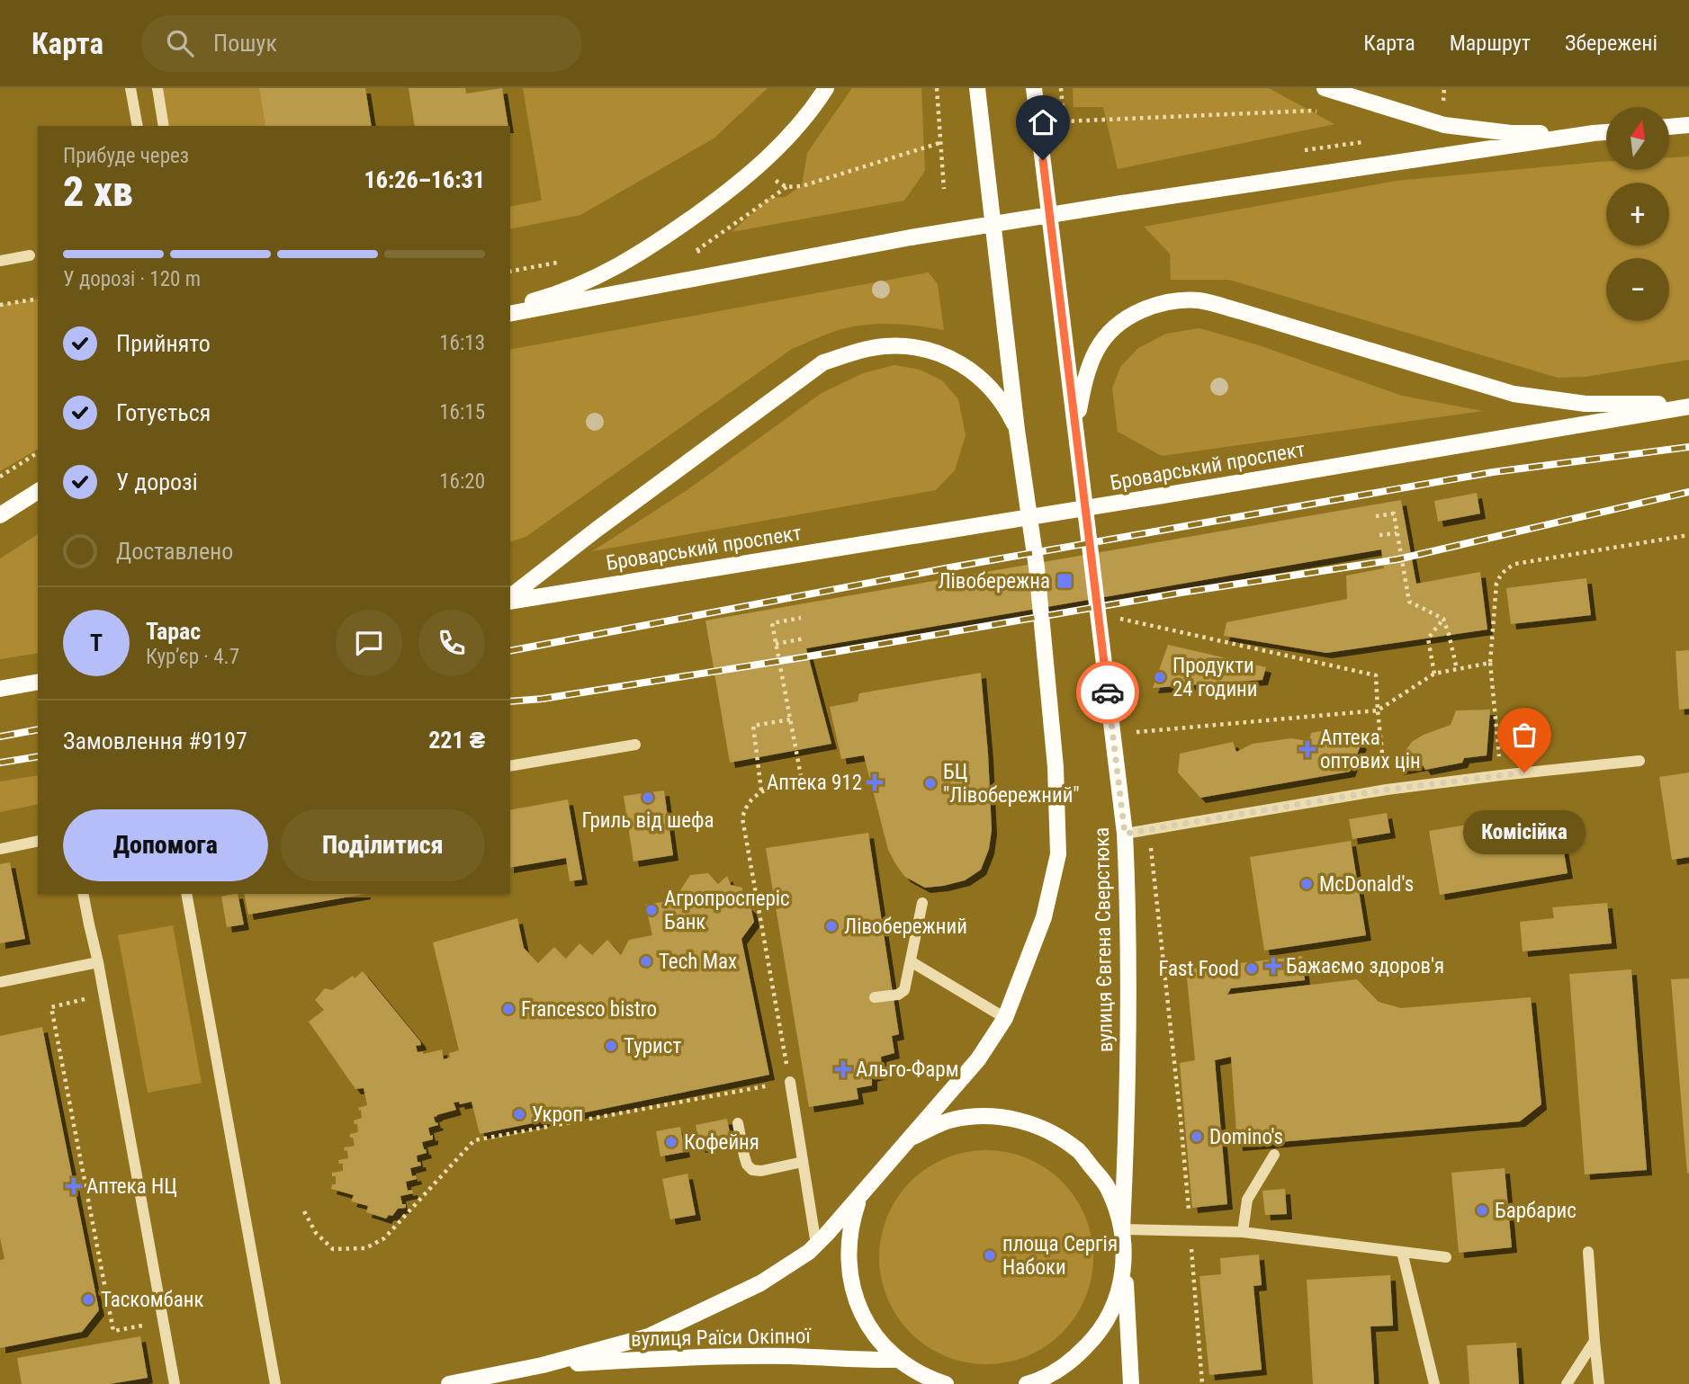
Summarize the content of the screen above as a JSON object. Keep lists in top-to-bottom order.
{
  "streets": {
    "main road": ["Броварський проспект", "вулиця Євгена Сверстюка", "вулиця Раїси Окіпної"]
  },
  "places": {
    "transit": ["Лівобережна"],
    "other": [
      "Продукти 24 години",
      "Комісійка",
      "БЦ \"Лівобережний\"",
      "Гриль від шефа",
      "McDonald's",
      "Агропросперіс Банк",
      "Лівобережний",
      "Tech Max",
      "Fast Food",
      "Francesco bistro",
      "Турист",
      "Укроп",
      "Domino's",
      "Кофейня",
      "Барбарис",
      "площа Сергія Набоки",
      "Таскомбанк"
    ],
    "health": [
      "Аптека оптових цін",
      "Аптека 912",
      "Бажаємо здоров'я",
      "Альго-Фарм",
      "Аптека НЦ"
    ]
  },
  "north": "top",
  "page": {
    "header": "Карта",
    "search": "Пошук",
    "nav": ["Карта", "Маршрут", "Збережені"],
    "map_buttons": ["+", "−"],
    "heading": ["2 хв", "Прибуде через", "16:26–16:31"],
    "panel": [
      "Тарас",
      "Кур’єр · 4.7",
      "Замовлення #9197",
      "221 ₴"
    ],
    "bar": "У дорозі · 120 m",
    "list": [
      ["Прийнято", "16:13"],
      ["Готується", "16:15"],
      ["У дорозі", "16:20"],
      "Доставлено"
    ],
    "round": "Т",
    "buttons": ["Допомога", "Поділитися"],
    "bubble": "Комісійка"
  }
}
